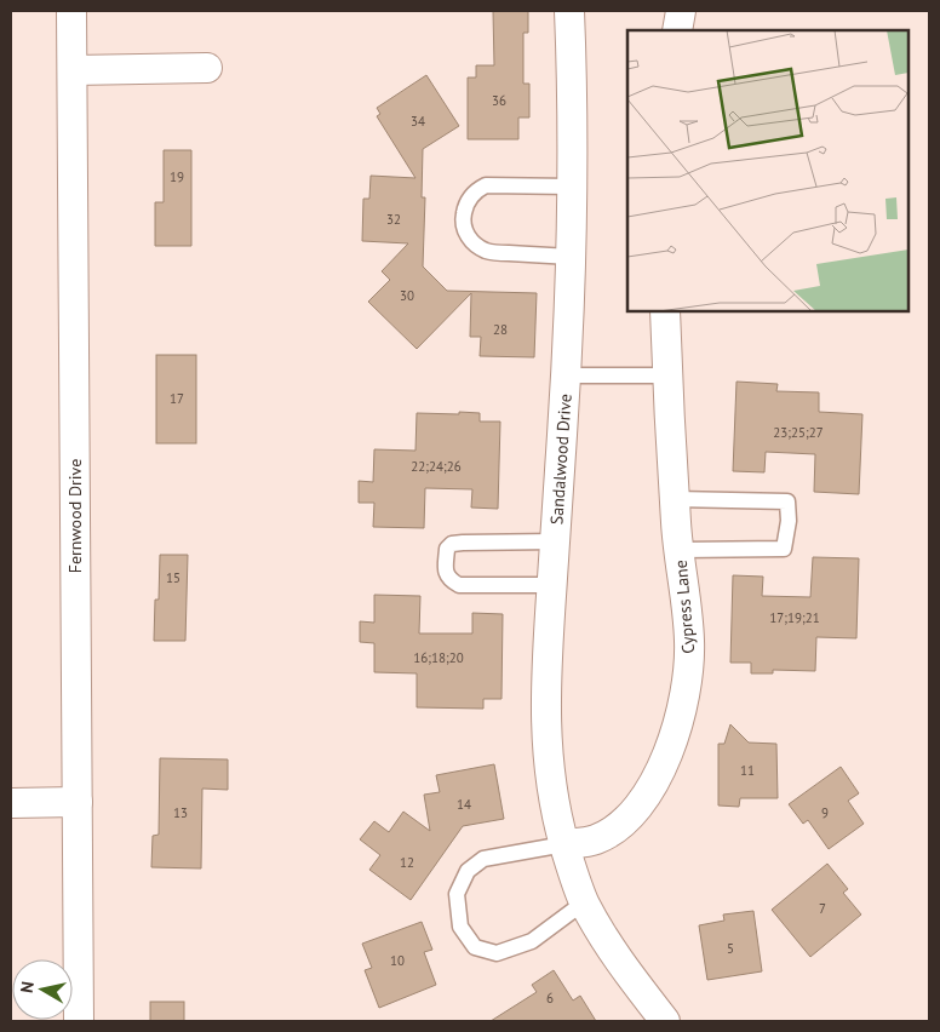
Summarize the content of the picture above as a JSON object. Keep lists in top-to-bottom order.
{
  "streets": {
    "street": ["Sandalwood Drive", "Fernwood Drive", "Cypress Lane"]
  },
  "crossings": [
    ["Sandalwood Drive", "Cypress Lane"]
  ],
  "house_numbers": [
    "36",
    "34",
    "19",
    "32",
    "30",
    "28",
    "17",
    "23;25;27",
    "22;24;26",
    "15",
    "17;19;21",
    "16;18;20",
    "11",
    "14",
    "13",
    "9",
    "12",
    "7",
    "5",
    "10",
    "6"
  ],
  "north": "left"
}
